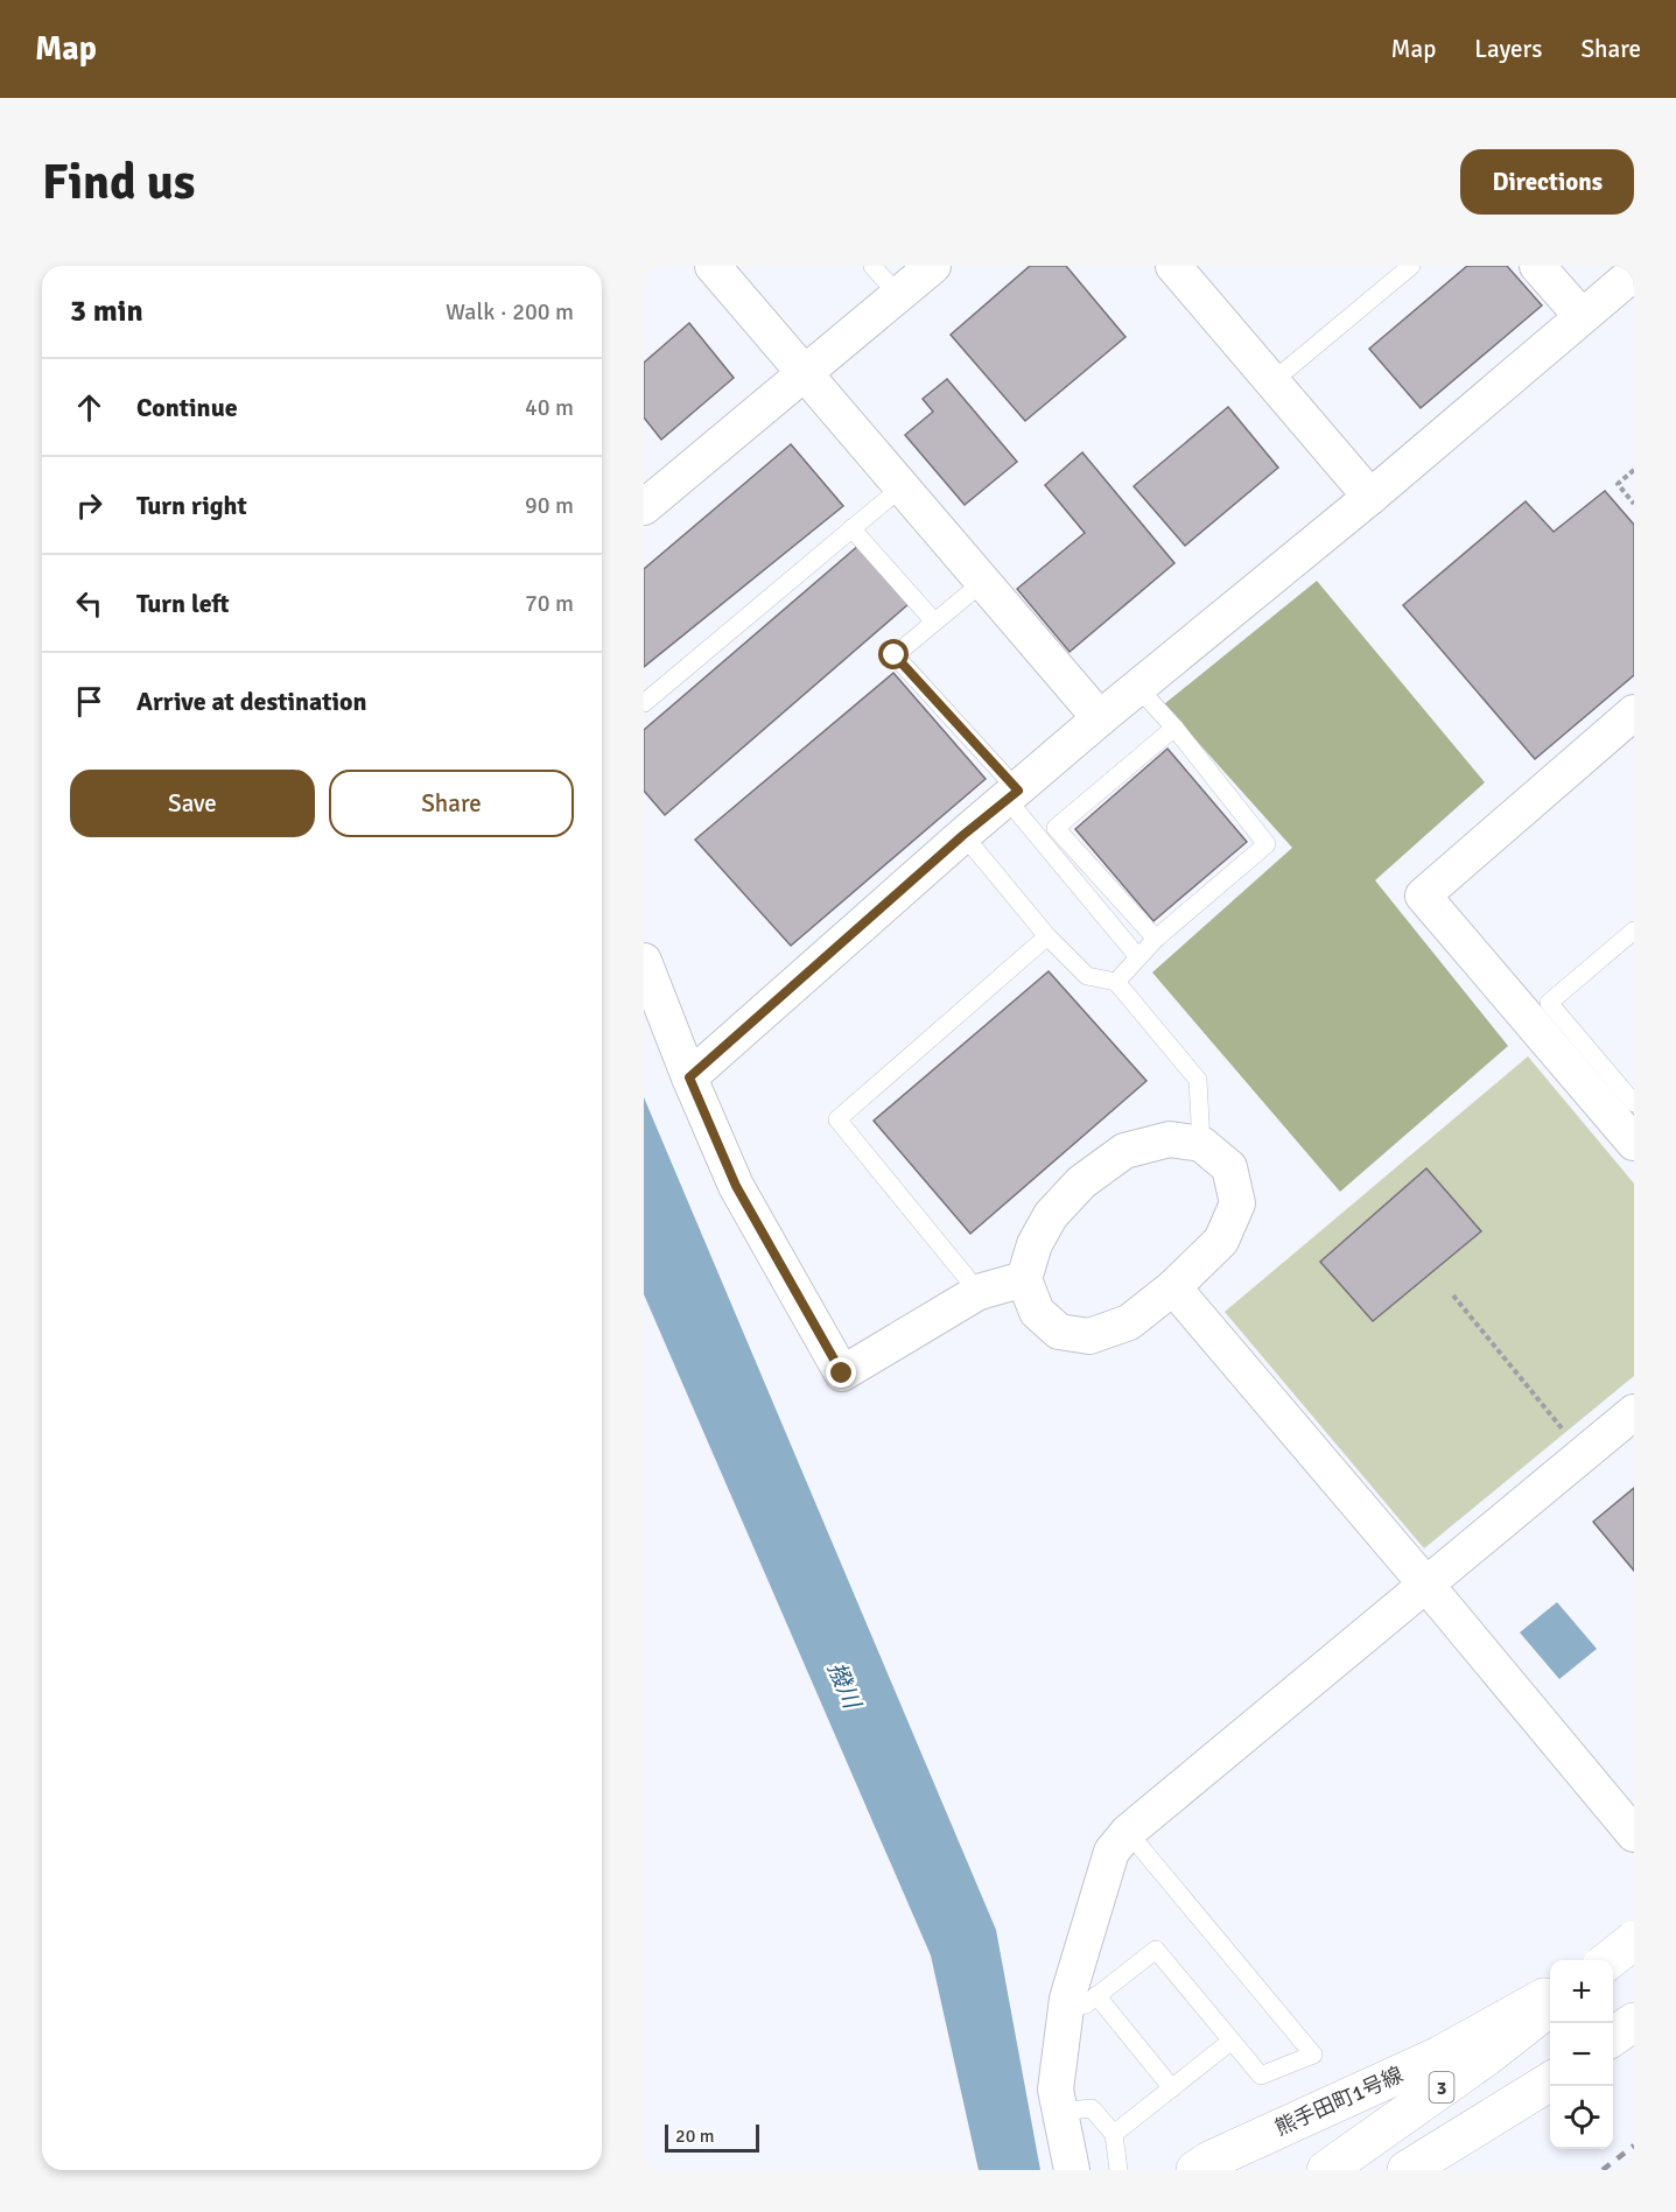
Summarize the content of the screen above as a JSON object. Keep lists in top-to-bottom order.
{
  "streets": {
    "main road": ["3", "熊手田町1号線"]
  },
  "water": ["撥川"],
  "scale_bar": "20 m",
  "page": {
    "header": "Map",
    "nav": ["Map", "Layers", "Share"],
    "buttons": [
      "Directions",
      ["Save", "Share"]
    ],
    "title": "Find us",
    "heading": ["3 min", "Walk · 200 m"],
    "list": [
      ["Continue", "40 m"],
      ["Turn right", "90 m"],
      ["Turn left", "70 m"],
      "Arrive at destination"
    ],
    "map_buttons": ["+", "−"],
    "scale": "20 m"
  }
}
